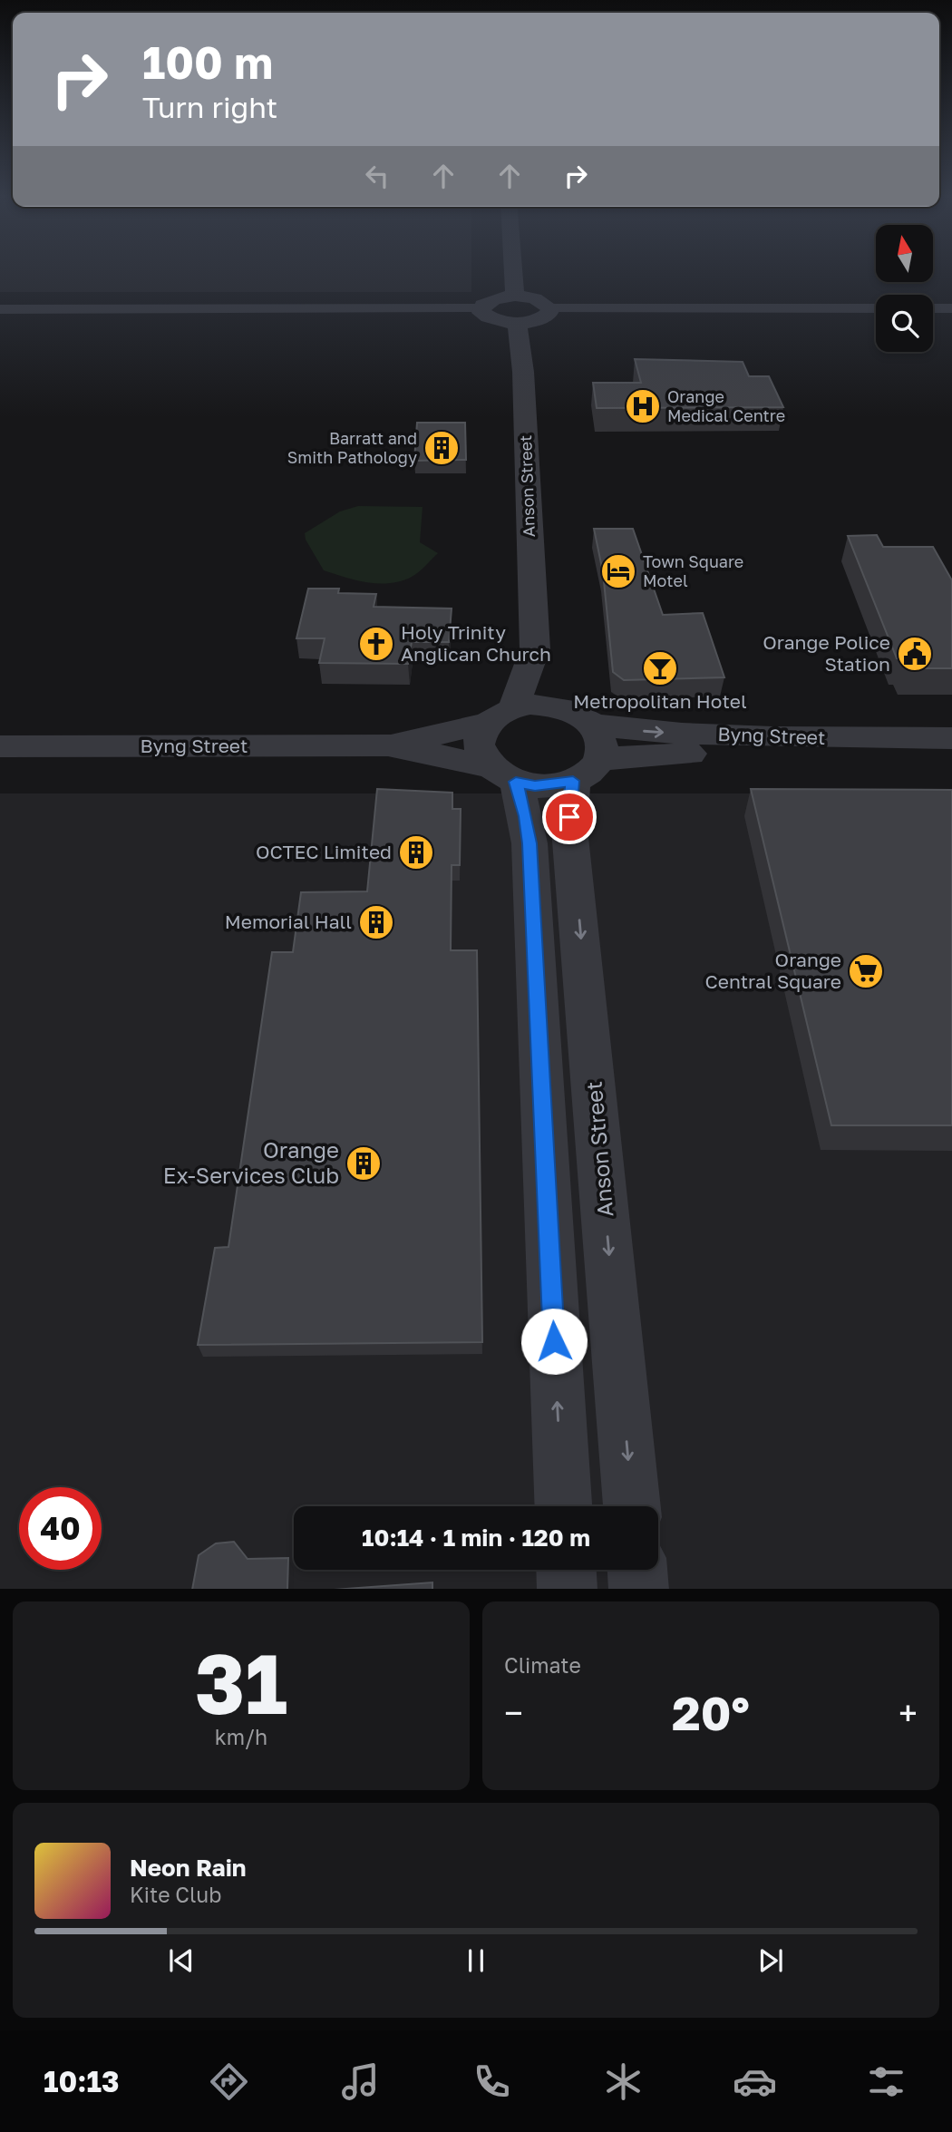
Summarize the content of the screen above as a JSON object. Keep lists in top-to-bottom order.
{
  "streets": {
    "street": ["Anson Street", "Byng Street"]
  },
  "crossings": [
    ["Anson Street", "Byng Street"]
  ],
  "places": {
    "hospital": ["Orange Medical Centre"],
    "building": [
      "Barratt and Smith Pathology",
      "OCTEC Limited",
      "Memorial Hall",
      "Orange Ex-Services Club"
    ],
    "hotel": ["Town Square Motel"],
    "church": ["Holy Trinity Anglican Church"],
    "public building": ["Orange Police Station"],
    "bar": ["Metropolitan Hotel"],
    "supermarket": ["Orange Central Square"]
  },
  "north": "top",
  "page": {
    "turn": ["100 m", "Turn right"],
    "limit": "40",
    "trip": "10:14 · 1 min · 120 m",
    "tile": [
      ["31", "km/h"],
      "Climate"
    ],
    "heat": ["−", "20°", "+"],
    "song": ["Neon Rain", "Kite Club"],
    "tabs": "10:13"
  }
}
